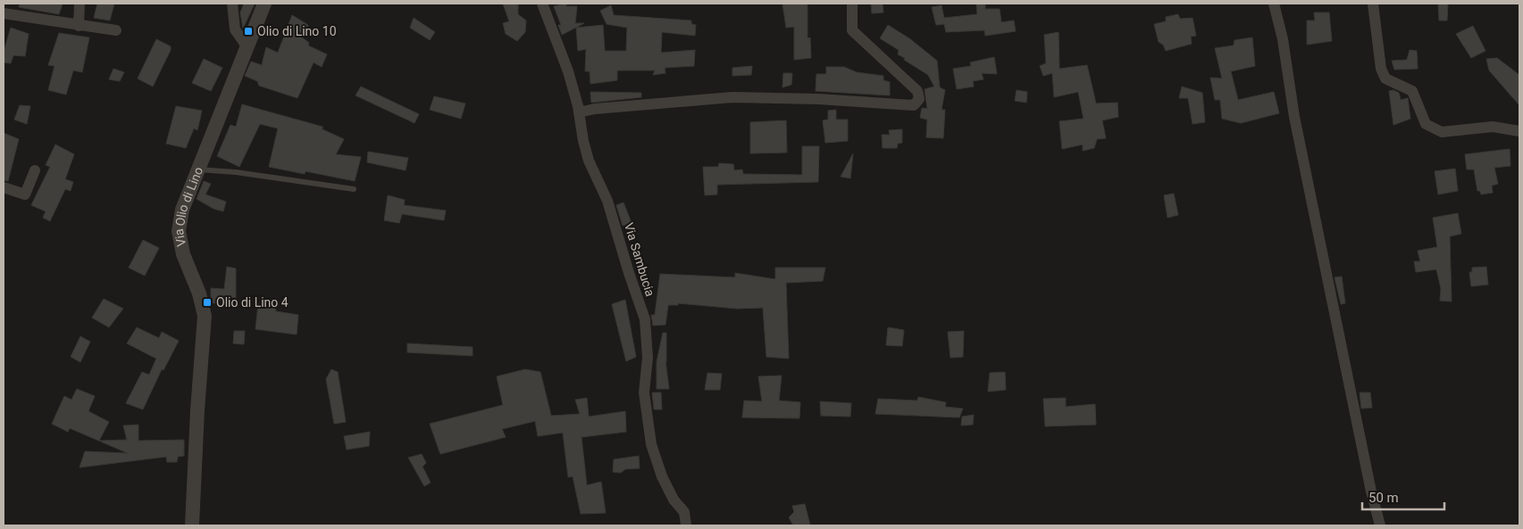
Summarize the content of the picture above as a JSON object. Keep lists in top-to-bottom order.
{
  "streets": {
    "street": ["Via Olio di Lino", "Via Sambucia"]
  },
  "places": {
    "transit": ["Olio di Lino 10", "Olio di Lino 4"]
  },
  "scale_bar": "50 m"
}
